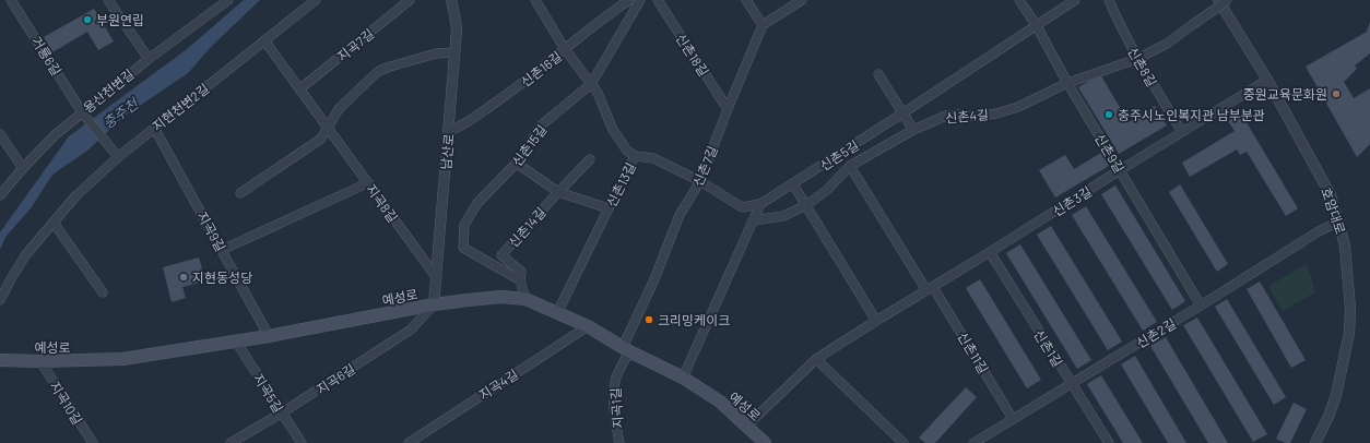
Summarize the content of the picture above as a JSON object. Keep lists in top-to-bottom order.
{
  "streets": {
    "main road": ["예성로"],
    "street": [
      "지곡7길",
      "신촌18길",
      "거룡6길",
      "신촌8길",
      "신촌16길",
      "용산천변길",
      "지현천변2길",
      "신촌4길",
      "신촌15길",
      "남산로",
      "신촌9길",
      "신촌5길",
      "신촌7길",
      "신촌13길",
      "신촌3길",
      "지곡8길",
      "호암대로",
      "신촌14길",
      "지곡9길",
      "신촌2길",
      "신촌1길",
      "신촌11길",
      "지곡6길",
      "지곡4길",
      "지곡5길",
      "지곡10길",
      "지곡1길"
    ]
  },
  "crossings": [
    ["지곡7길", "지곡8길"],
    ["신촌18길", "신촌7길"],
    ["거룡6길", "용산천변길"],
    ["거룡6길", "지현천변2길"],
    ["신촌8길", "신촌4길"],
    ["신촌8길", "신촌3길"],
    ["신촌16길", "남산로"],
    ["지현천변2길", "지곡8길"],
    ["지현천변2길", "지곡9길"],
    ["신촌4길", "신촌9길"],
    ["신촌4길", "신촌11길"],
    ["신촌15길", "신촌14길"],
    ["남산로", "지곡8길"],
    ["남산로", "예성로"],
    ["남산로", "지곡6길"],
    ["신촌9길", "신촌5길"],
    ["신촌9길", "신촌3길"],
    ["신촌9길", "신촌2길"],
    ["신촌5길", "신촌13길"],
    ["신촌7길", "신촌13길"],
    ["신촌7길", "예성로"],
    ["신촌7길", "지곡1길"],
    ["신촌13길", "예성로"],
    ["신촌3길", "호암대로"],
    ["신촌3길", "예성로"],
    ["신촌3길", "신촌1길"],
    ["신촌3길", "신촌11길"],
    ["호암대로", "신촌2길"],
    ["지곡9길", "예성로"],
    ["예성로", "지곡6길"],
    ["예성로", "지곡4길"],
    ["예성로", "지곡5길"],
    ["예성로", "지곡10길"],
    ["예성로", "지곡1길"],
    ["신촌2길", "신촌1길"],
    ["신촌2길", "신촌11길"],
    ["지곡6길", "지곡5길"]
  ],
  "water": ["충주천"],
  "places": [
    "부원연립",
    "중원교육문화원",
    "충주시노인복지관 남부분관",
    "지현동성당",
    "크리밍케이크"
  ]
}
